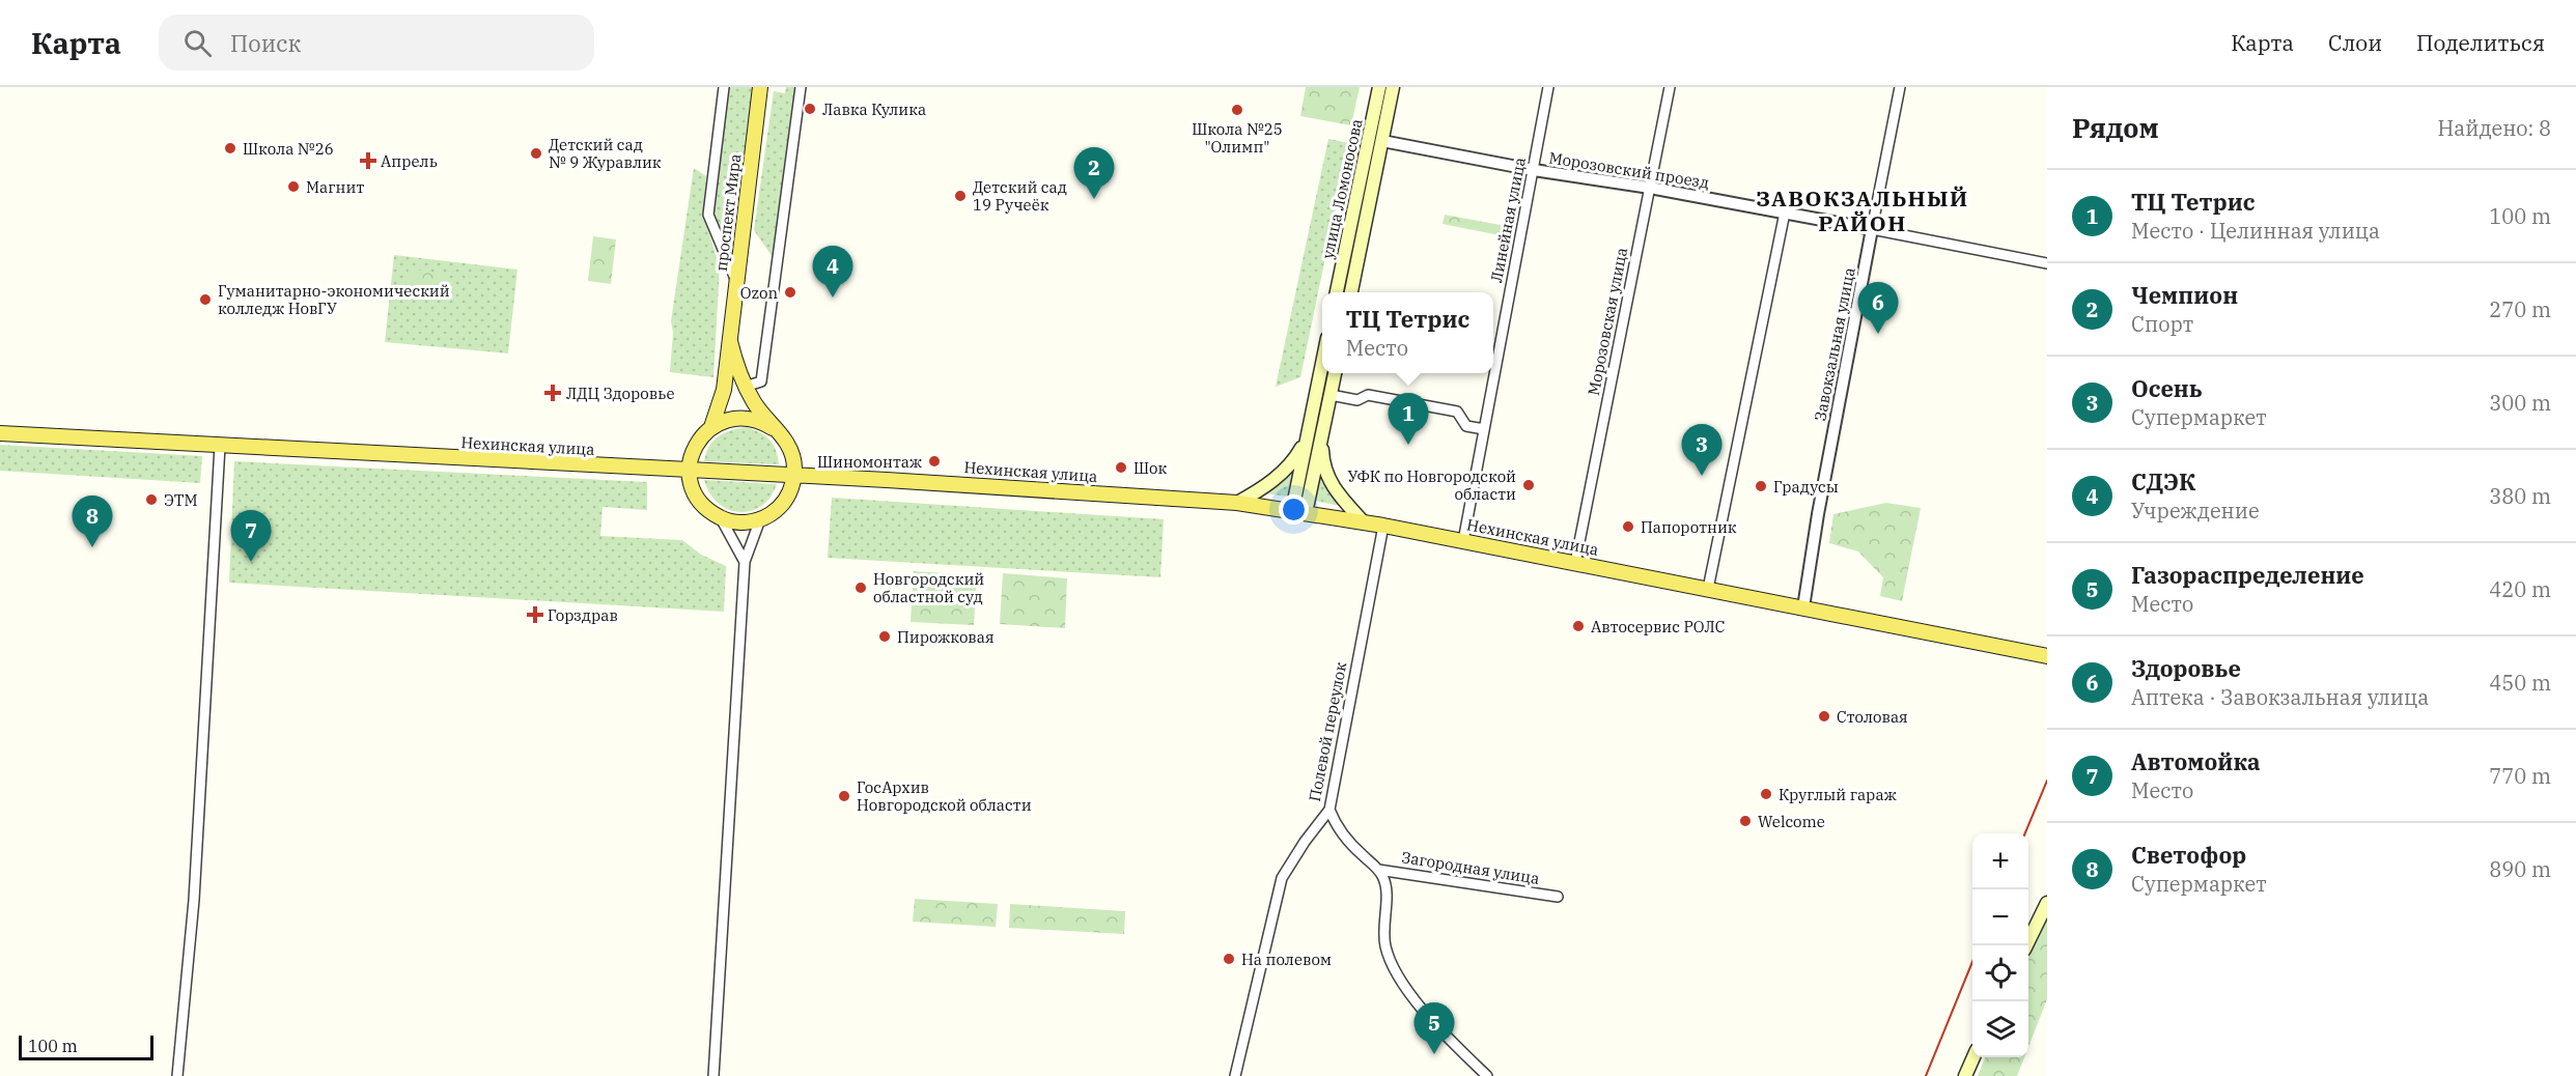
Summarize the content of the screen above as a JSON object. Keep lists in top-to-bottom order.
{
  "streets": {
    "main road": ["улица Ломоносова", "проспект Мира", "Нехинская улица"],
    "street": [
      "Морозовский проезд",
      "Линейная улица",
      "Морозовская улица",
      "Завокзальная улица",
      "Полевой переулок",
      "Загородная улица"
    ]
  },
  "crossings": [
    ["Морозовский проезд", "улица Ломоносова"],
    ["Морозовский проезд", "Линейная улица"],
    ["Морозовский проезд", "Морозовская улица"],
    ["Морозовский проезд", "Завокзальная улица"],
    ["проспект Мира", "Нехинская улица"],
    ["Линейная улица", "Нехинская улица"],
    ["Морозовская улица", "Нехинская улица"],
    ["Завокзальная улица", "Нехинская улица"],
    ["Нехинская улица", "Полевой переулок"]
  ],
  "districts": ["ЗАВОКЗАЛЬНЫЙ РАЙОН"],
  "places": {
    "other": [
      "Лавка Кулика",
      "Школа №25 \"Олимп\"",
      "Школа №26",
      "Детский сад № 9 Журавлик",
      "Магнит",
      "Детский сад 19 Ручеёк",
      "Ozon",
      "Гуманитарно-экономический колледж НовГУ",
      "Шиномонтаж",
      "Шок",
      "УФК по Новгородской области",
      "Градусы",
      "ЭТМ",
      "Папоротник",
      "Новгородский областной суд",
      "Автосервис РОЛС",
      "Пирожковая",
      "Столовая",
      "Круглый гараж",
      "ГосАрхив Новгородской области",
      "Welcome",
      "На полевом"
    ],
    "health": ["Апрель", "ЛДЦ Здоровье", "Горздрав"]
  },
  "scale_bar": "100 m",
  "page": {
    "header": "Карта",
    "search": "Поиск",
    "nav": ["Карта", "Слои", "Поделиться"],
    "heading": ["Рядом", "Найдено: 8"],
    "pins": [
      "2",
      "4",
      "6",
      "1",
      "3",
      "8",
      "7",
      "5"
    ],
    "list": [
      {
        "mark": "1",
        "name": "ТЦ Тетрис",
        "note": "Место · Целинная улица",
        "value": "100 m"
      },
      {
        "mark": "2",
        "name": "Чемпион",
        "note": "Спорт",
        "value": "270 m"
      },
      {
        "mark": "3",
        "name": "Осень",
        "note": "Супермаркет",
        "value": "300 m"
      },
      {
        "mark": "4",
        "name": "СДЭК",
        "note": "Учреждение",
        "value": "380 m"
      },
      {
        "mark": "5",
        "name": "Газораспределение",
        "note": "Место",
        "value": "420 m"
      },
      {
        "mark": "6",
        "name": "Здоровье",
        "note": "Аптека · Завокзальная улица",
        "value": "450 m"
      },
      {
        "mark": "7",
        "name": "Автомойка",
        "note": "Место",
        "value": "770 m"
      },
      {
        "mark": "8",
        "name": "Светофор",
        "note": "Супермаркет",
        "value": "890 m"
      }
    ],
    "popup": ["ТЦ Тетрис", "Место"],
    "map_buttons": ["+", "−"],
    "scale": "100 m"
  }
}
